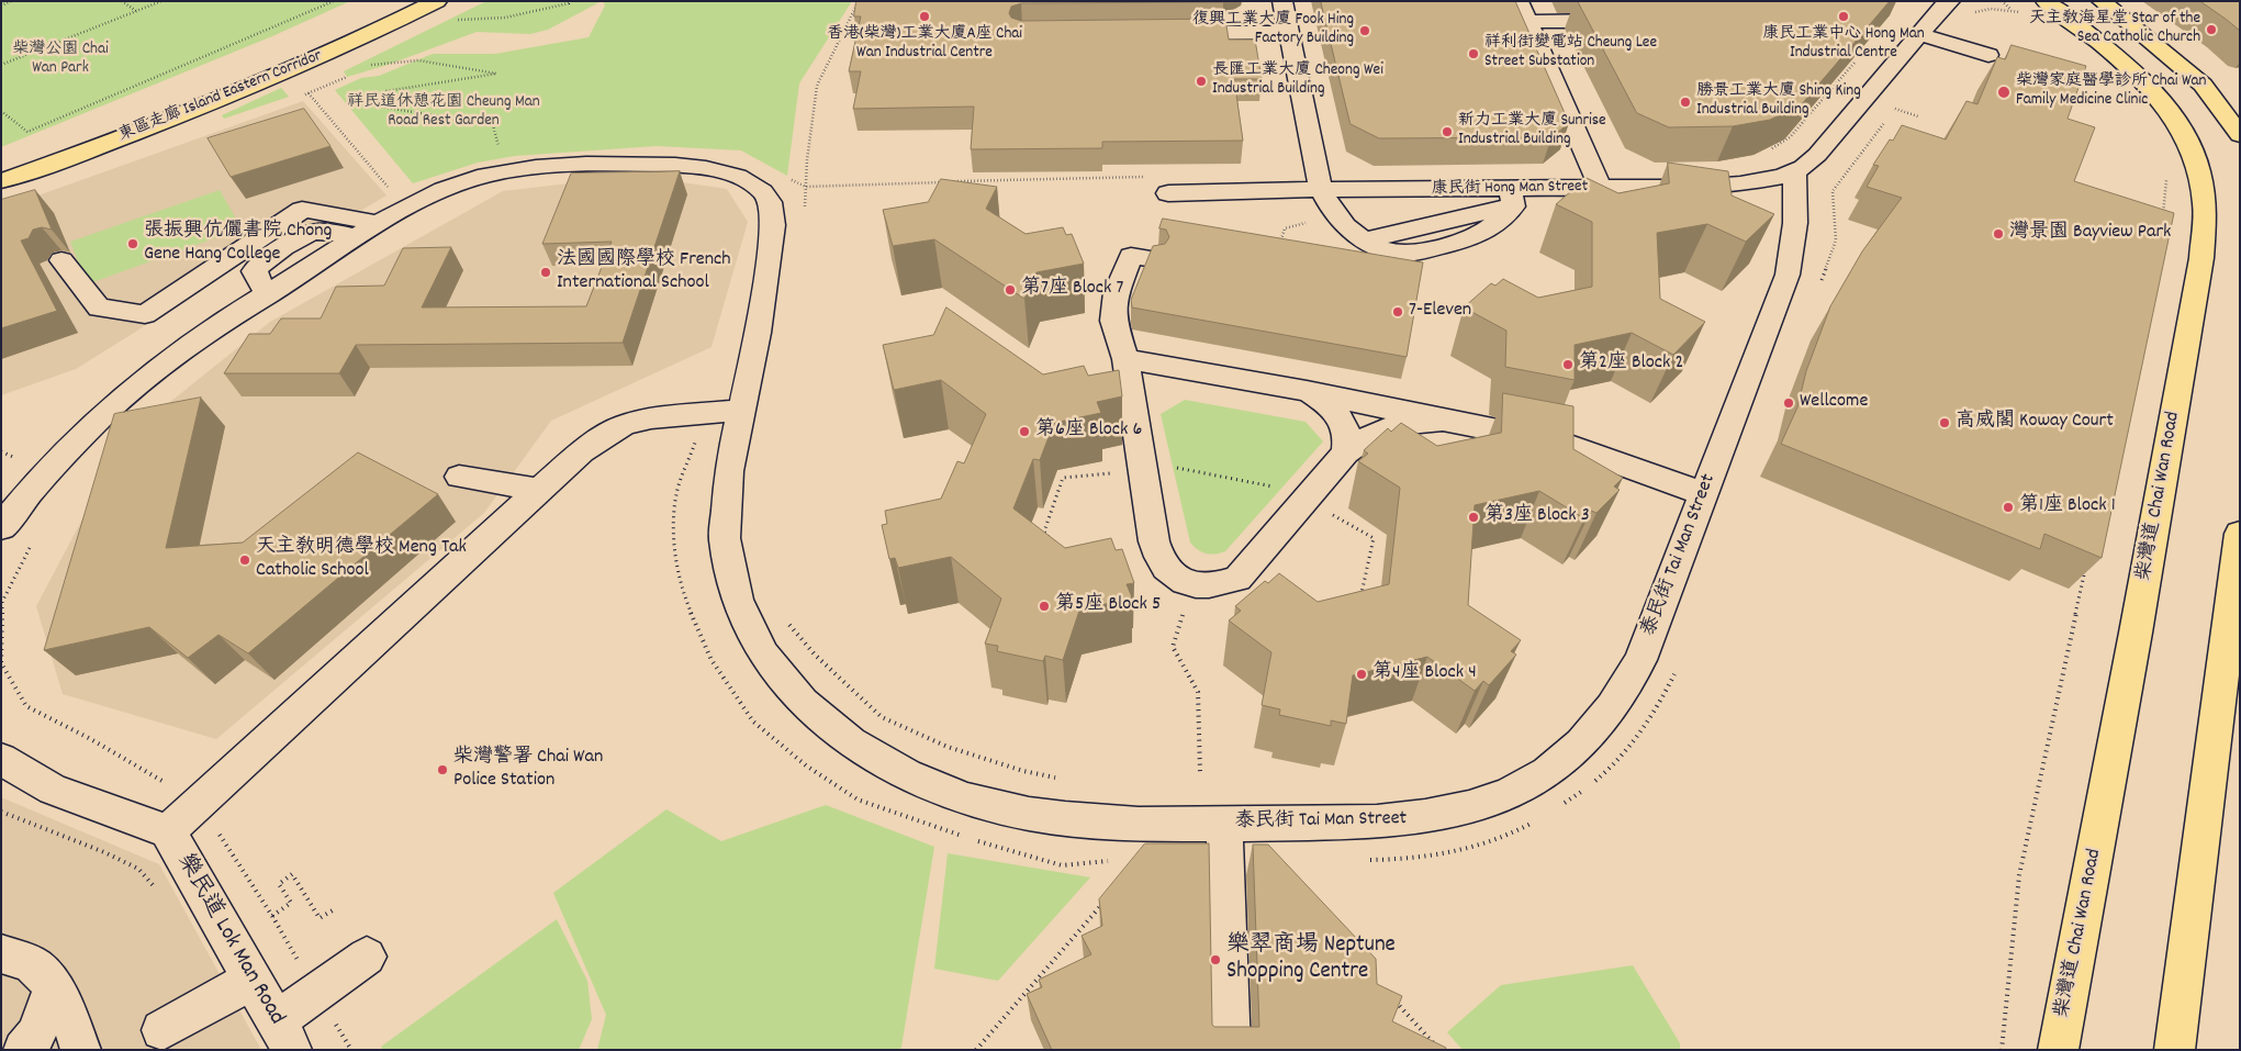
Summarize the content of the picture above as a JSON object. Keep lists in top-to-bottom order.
{
  "streets": {
    "main road": ["東區走廊 Island Eastern Corridor", "柴灣道 Chai Wan Road"],
    "street": ["康民街 Hong Man Street", "泰民街 Tai Man Street", "樂民道 Lok Man Road"]
  },
  "crossings": [
    ["康民街 Hong Man Street", "泰民街 Tai Man Street"]
  ],
  "parks": ["柴灣公園 Chai Wan Park", "祥民道休憩花園 Cheung Man Road Rest Garden"],
  "places": [
    "香港(柴灣)工業大廈A座 Chai Wan Industrial Centre",
    "康民工業中心 Hong Man Industrial Centre",
    "天主教海星堂 Star of the Sea Catholic Church",
    "復興工業大廈 Fook Hing Factory Building",
    "祥利街變電站 Cheung Lee Street Substation",
    "長匯工業大廈 Cheong Wei Industrial Building",
    "柴灣家庭醫學診所 Chai Wan Family Medicine Clinic",
    "勝景工業大廈 Shing King Industrial Building",
    "新力工業大廈 Sunrise Industrial Building",
    "灣景園 Bayview Park",
    "張振興伉儷書院 Chong Gene Hang College",
    "法國國際學校 French International School",
    "第7座 Block 7",
    "7-Eleven",
    "第2座 Block 2",
    "Wellcome",
    "高威閣 Koway Court",
    "第6座 Block 6",
    "第1座 Block 1",
    "第3座 Block 3",
    "天主教明德學校 Meng Tak Catholic School",
    "第5座 Block 5",
    "第4座 Block 4",
    "柴灣警署 Chai Wan Police Station",
    "樂翠商場 Neptune Shopping Centre"
  ]
}
